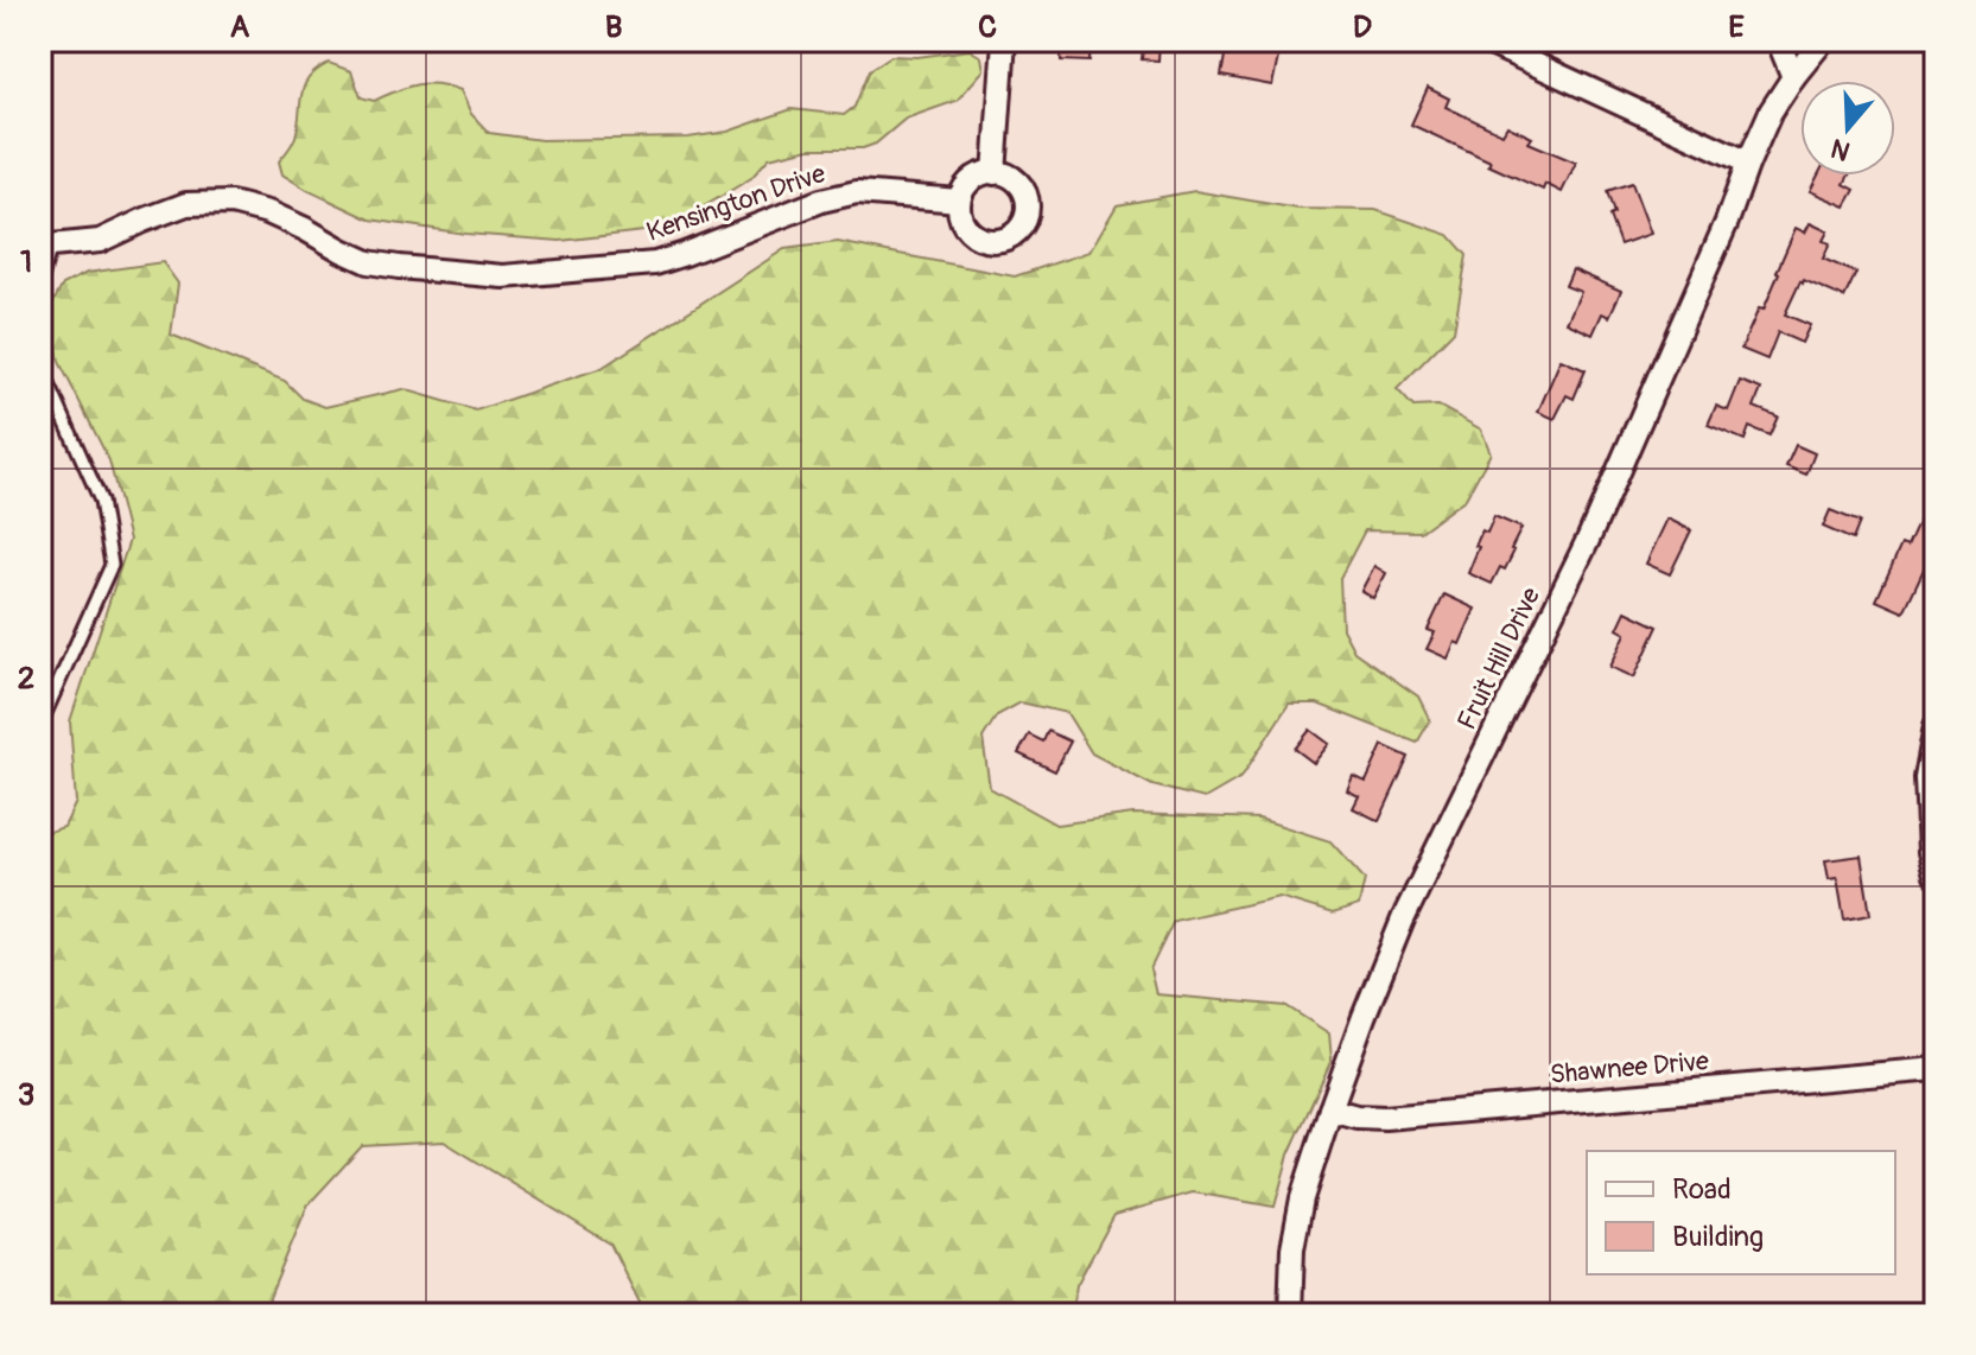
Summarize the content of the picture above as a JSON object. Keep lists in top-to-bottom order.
{
  "streets": {
    "street": ["Kensington Drive", "Fruit Hill Drive", "Shawnee Drive"]
  },
  "crossings": [
    ["Fruit Hill Drive", "Shawnee Drive"]
  ],
  "legend": ["Road", "Building"],
  "north": "bottom",
  "grid": {
    "columns": [
      "A",
      "B",
      "C",
      "D",
      "E"
    ],
    "rows": ["1", "2", "3"]
  }
}
